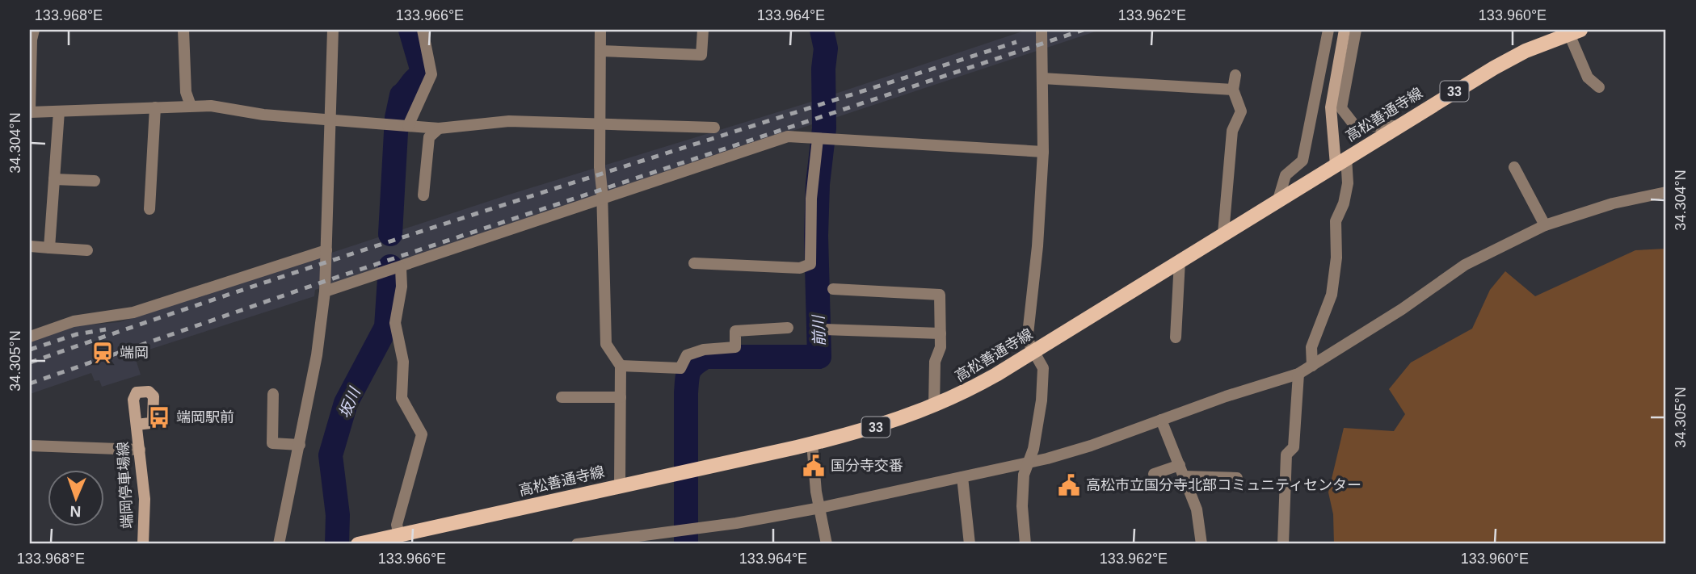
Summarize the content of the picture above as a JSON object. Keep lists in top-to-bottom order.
{
  "streets": {
    "main road": ["33", "高松善通寺線", "端岡停車場線"]
  },
  "water": ["前川", "坂川"],
  "places": {
    "station": ["端岡"],
    "bus stop": ["端岡駅前"],
    "public building": ["国分寺交番", "高松市立国分寺北部コミュニティセンター"]
  },
  "north": "bottom",
  "coordinates": [
    "133.968°E",
    "133.966°E",
    "133.964°E",
    "133.962°E",
    "133.960°E",
    "34.304°N",
    "34.305°N"
  ]
}
